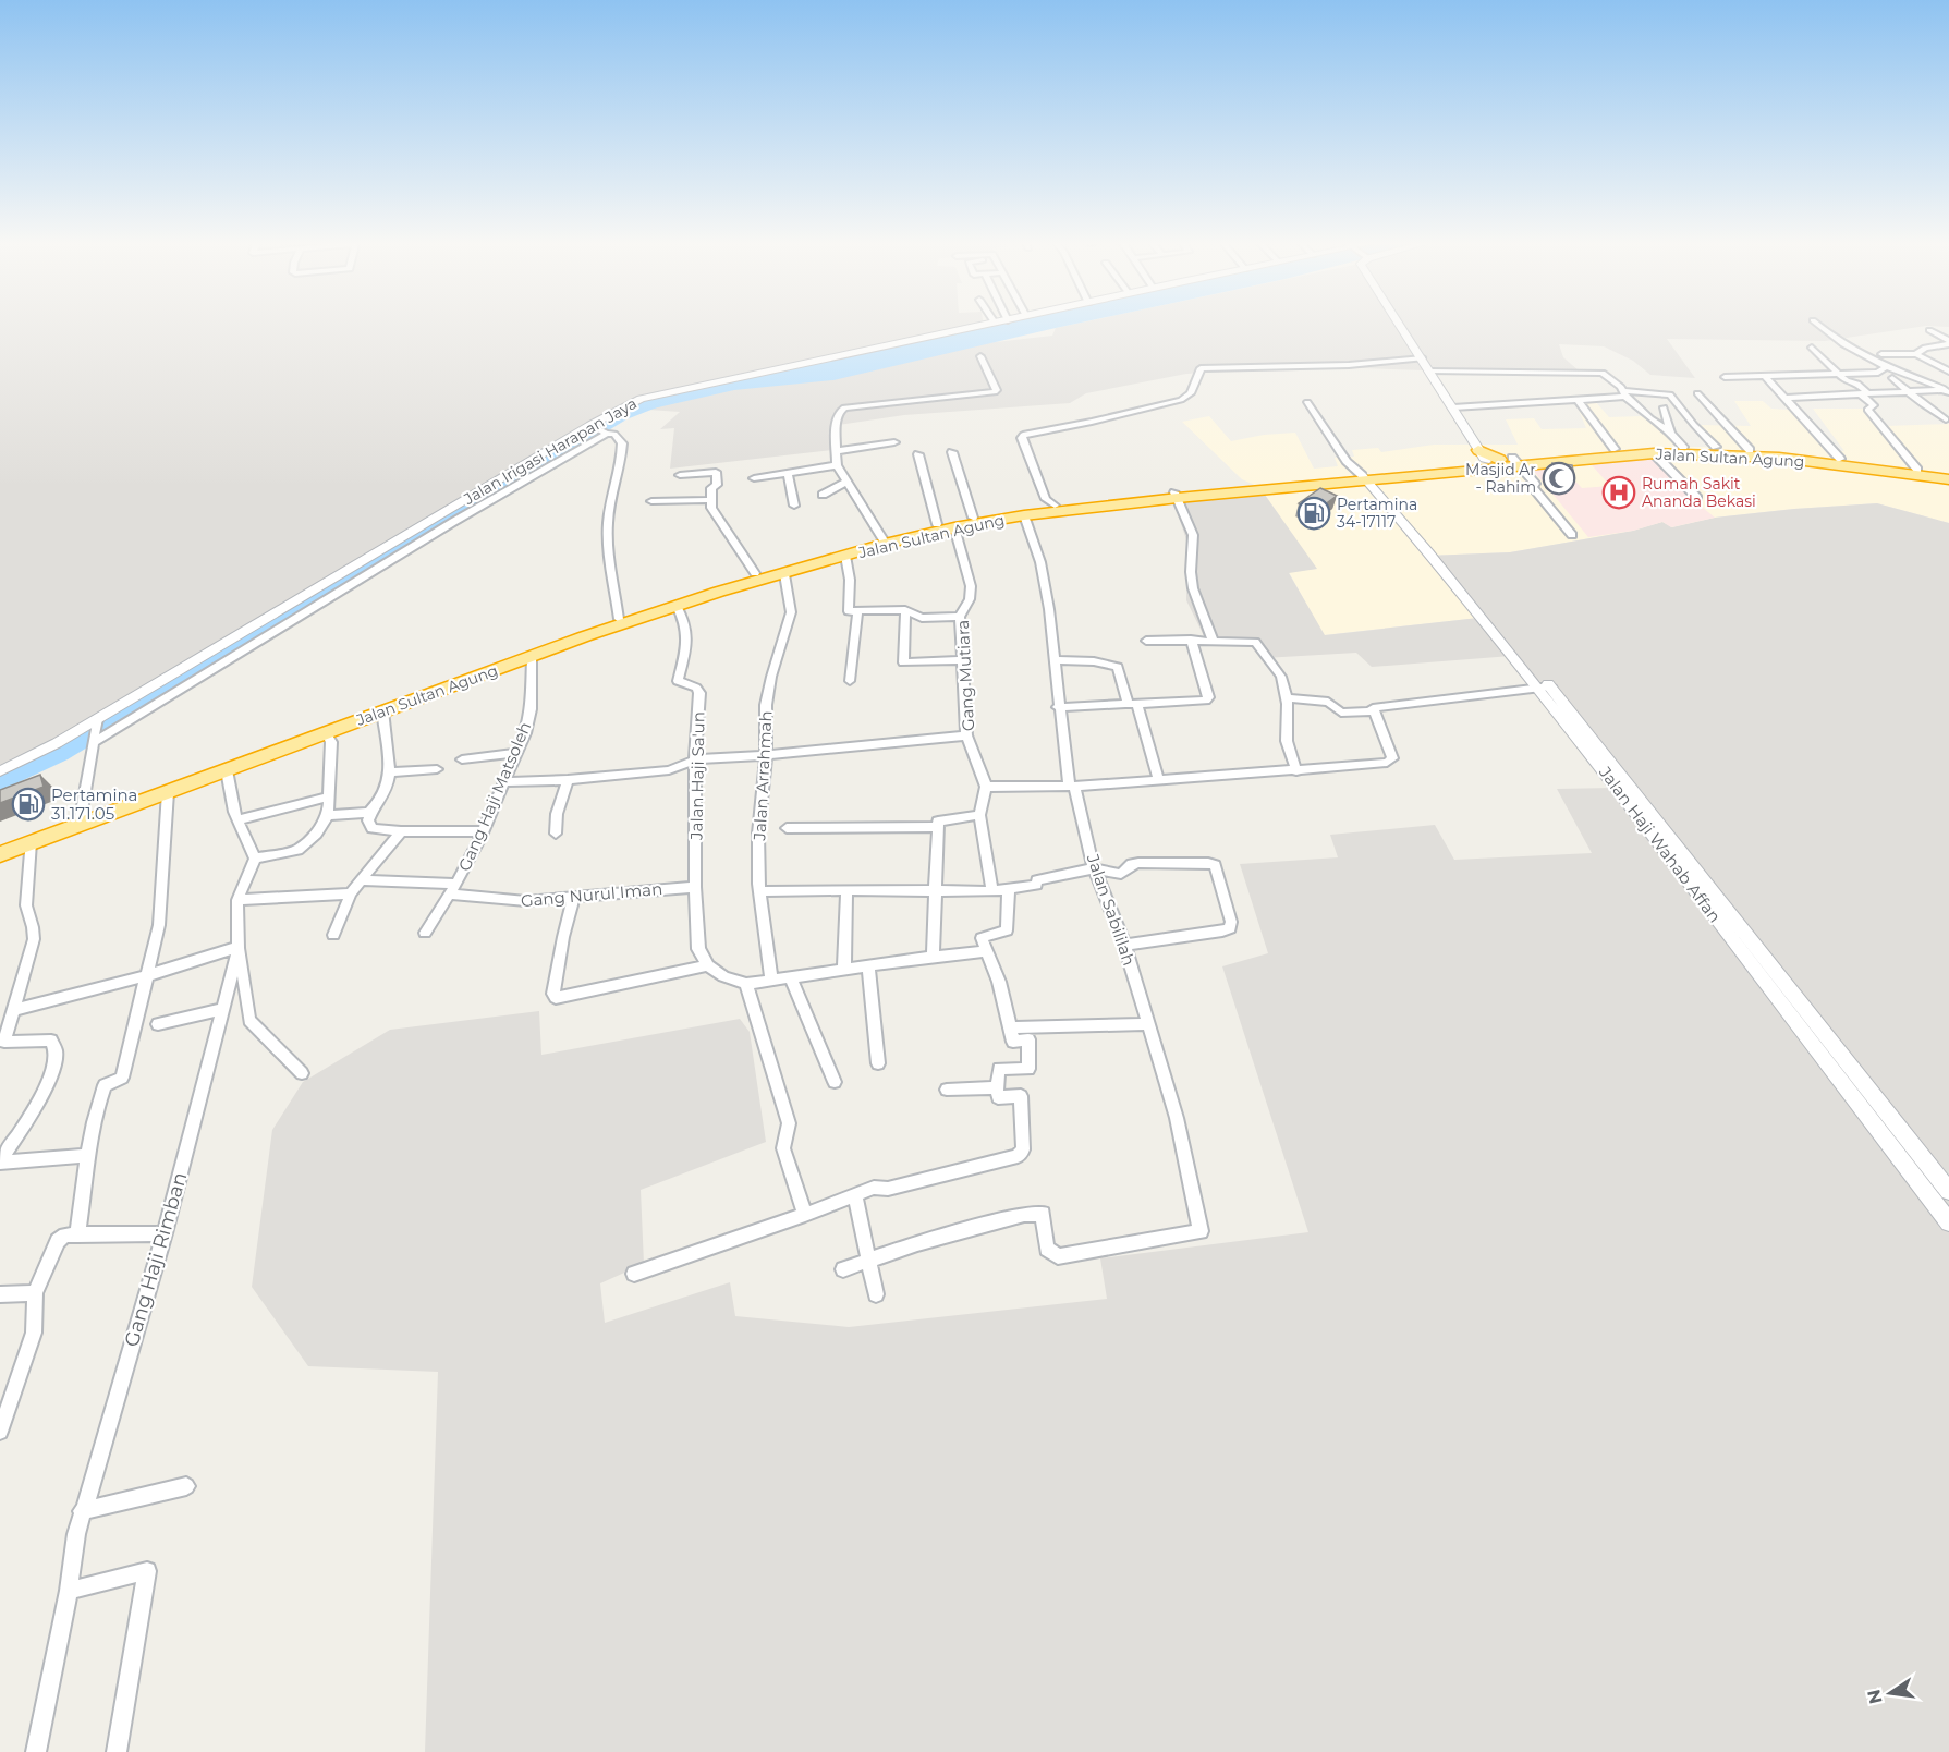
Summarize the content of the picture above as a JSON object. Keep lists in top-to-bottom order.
{
  "streets": {
    "highway": ["Jalan Sultan Agung"],
    "street": [
      "Jalan Irigasi Harapan Jaya",
      "Gang Mutiara",
      "Jalan Haji Sa'un",
      "Jalan Arrahmah",
      "Gang Haji Matsoleh",
      "Jalan Haji Wahab Affan",
      "Gang Nurul Iman",
      "Jalan Sabililah",
      "Gang Haji Rimban"
    ]
  },
  "crossings": [
    ["Jalan Sultan Agung", "Gang Mutiara"],
    ["Jalan Sultan Agung", "Jalan Haji Sa'un"],
    ["Jalan Sultan Agung", "Jalan Arrahmah"],
    ["Jalan Sultan Agung", "Gang Haji Matsoleh"],
    ["Jalan Sultan Agung", "Jalan Haji Wahab Affan"],
    ["Jalan Sultan Agung", "Jalan Sabililah"],
    ["Jalan Haji Sa'un", "Gang Nurul Iman"],
    ["Gang Haji Matsoleh", "Gang Nurul Iman"]
  ],
  "places": {
    "mosque": ["Masjid Ar - Rahim"],
    "hospital": ["Rumah Sakit Ananda Bekasi"],
    "fuel station": ["Pertamina 34-17117", "Pertamina 31.171.05"]
  },
  "north": "left"
}
